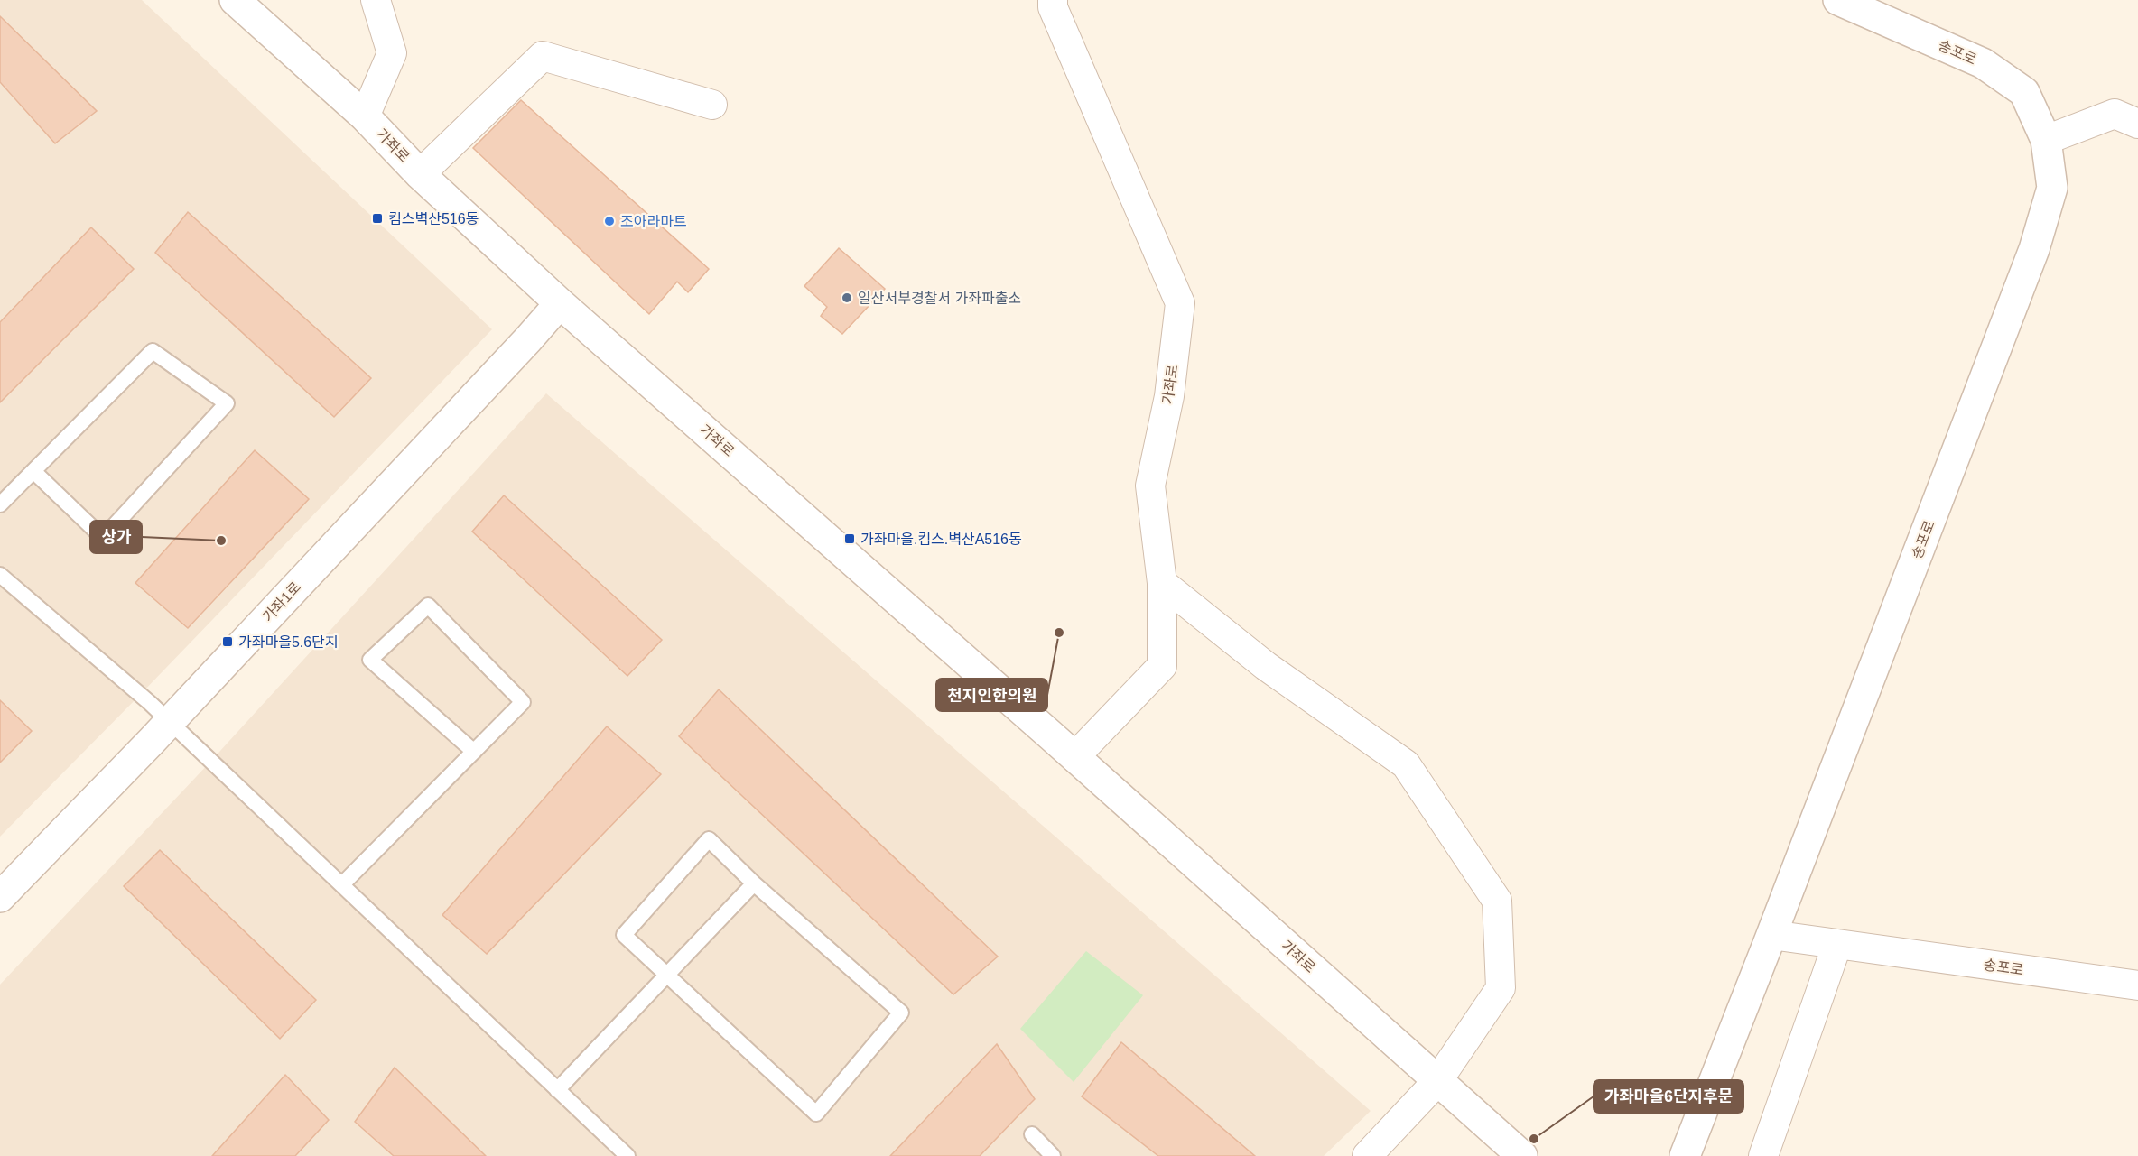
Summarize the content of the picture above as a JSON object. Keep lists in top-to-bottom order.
{
  "streets": {
    "street": ["송포로", "가좌로", "가좌1로"]
  },
  "crossings": [
    ["가좌로", "가좌1로"]
  ],
  "places": {
    "transit": ["킴스벽산516동", "가좌마을.킴스.벽산A516동", "가좌마을5.6단지"],
    "other": [
      "조아라마트",
      "일산서부경찰서 가좌파출소",
      "상가",
      "천지인한의원",
      "가좌마을6단지후문"
    ]
  }
}
